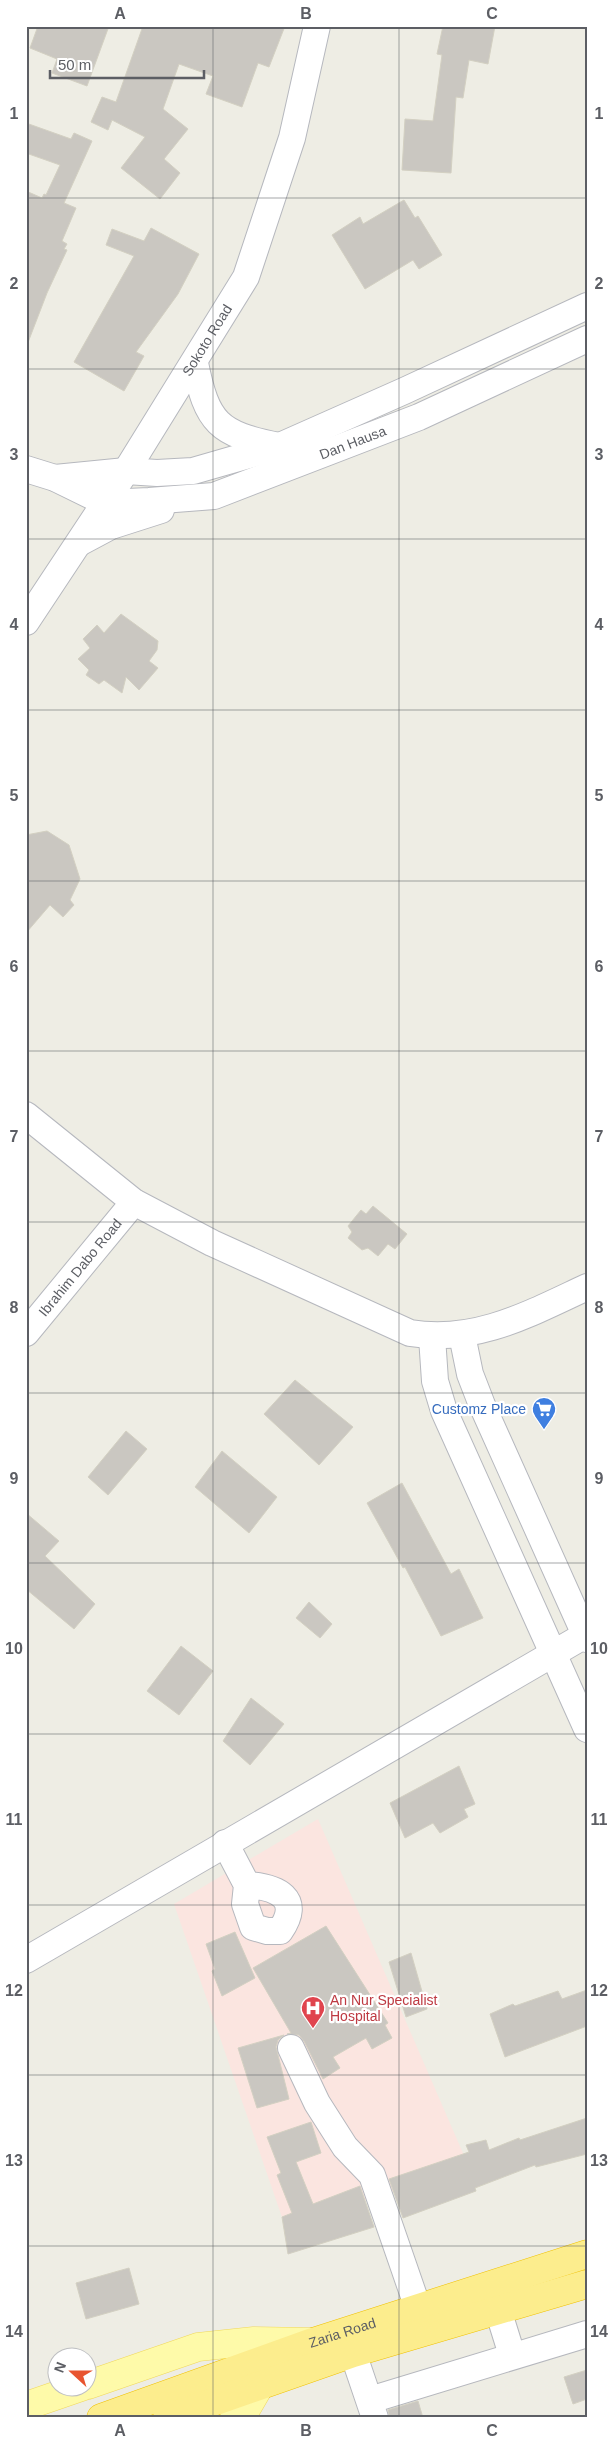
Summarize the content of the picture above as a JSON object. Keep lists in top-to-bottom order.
{
  "streets": {
    "highway": ["Zaria Road"],
    "street": ["Sokoto Road", "Dan Hausa", "Ibrahim Dabo Road"]
  },
  "crossings": [
    ["Sokoto Road", "Dan Hausa"]
  ],
  "places": {
    "supermarket": ["Customz Place"],
    "hospital": ["An Nur Specialist Hospital"]
  },
  "scale_bar": "50 m",
  "north": "left",
  "grid": {
    "columns": ["A", "B", "C"],
    "rows": [
      "1",
      "2",
      "3",
      "4",
      "5",
      "6",
      "7",
      "8",
      "9",
      "10",
      "11",
      "12",
      "13",
      "14"
    ]
  }
}
